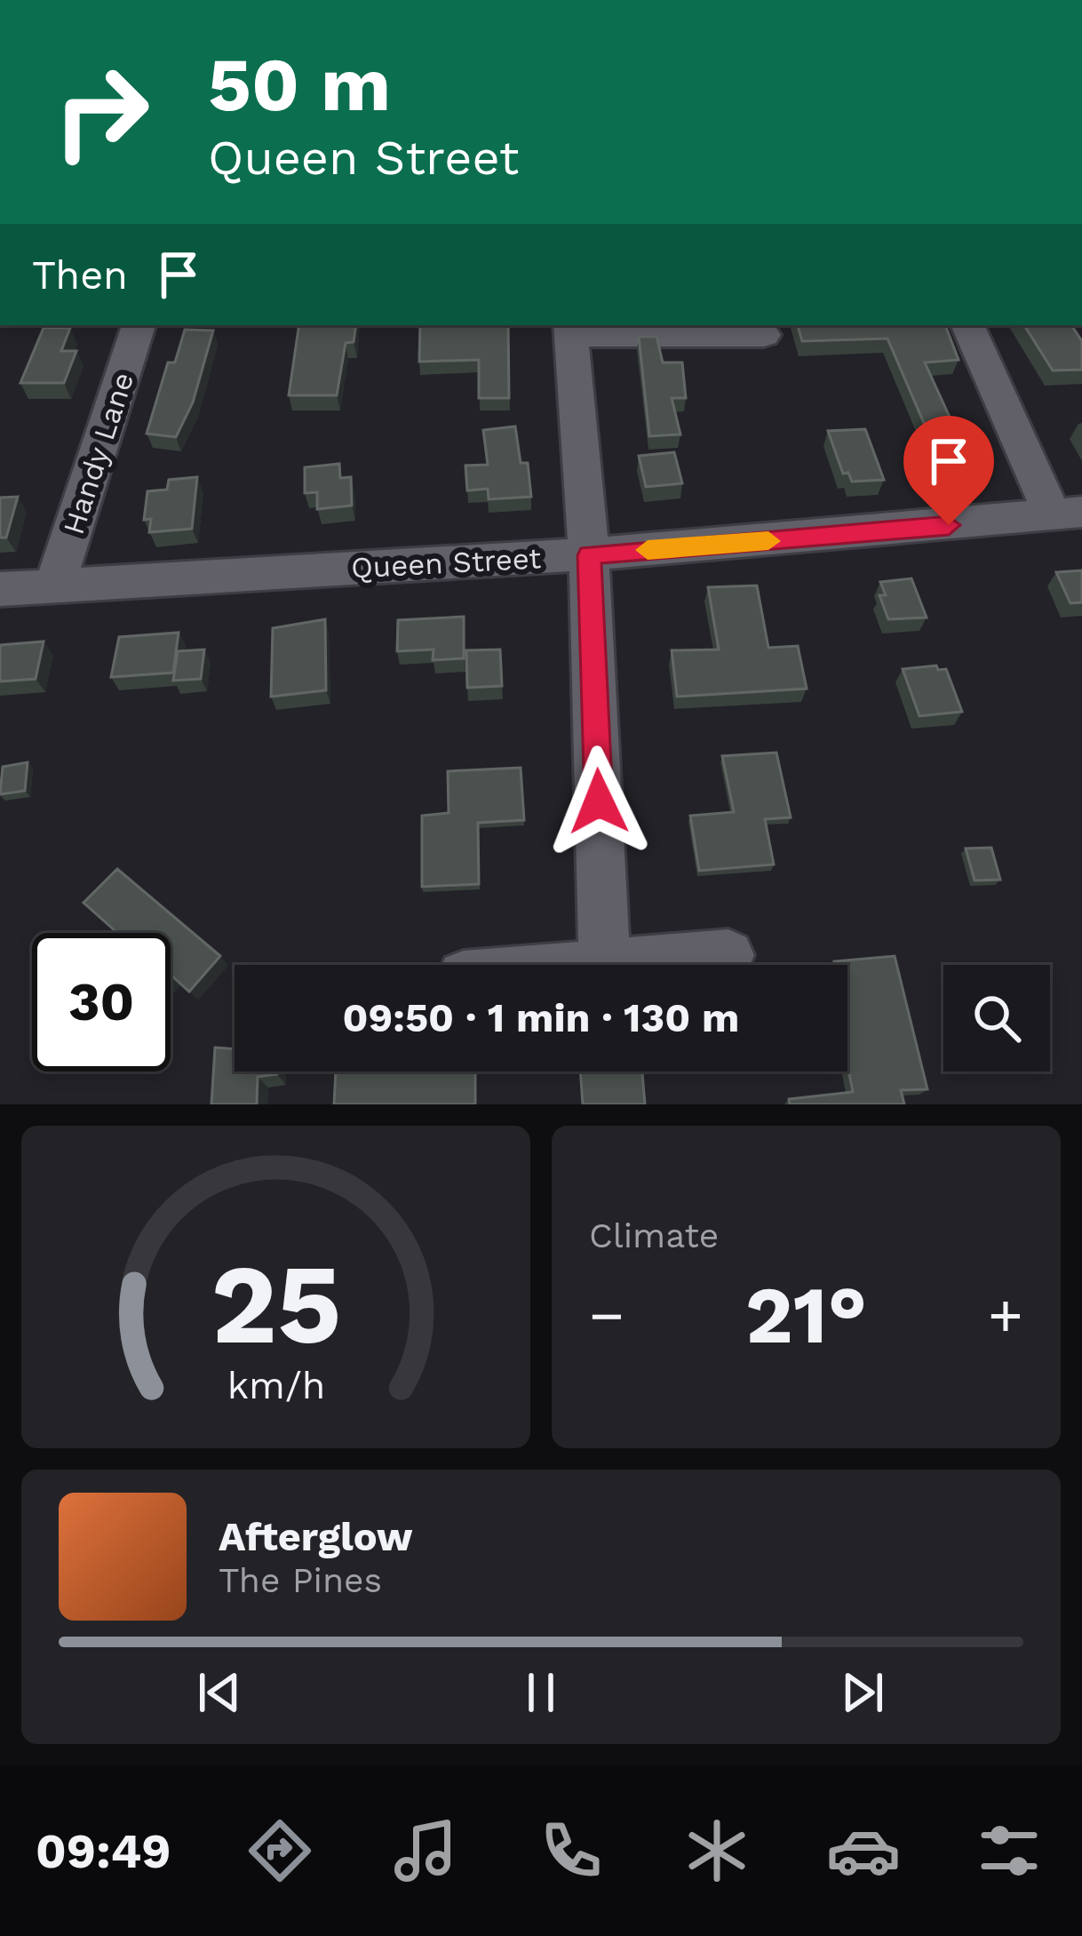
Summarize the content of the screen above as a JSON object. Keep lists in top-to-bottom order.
{
  "streets": {
    "street": ["Handy Lane", "Queen Street"]
  },
  "crossings": [
    ["Handy Lane", "Queen Street"]
  ],
  "page": {
    "turn": ["50 m", "Queen Street"],
    "then": "Then",
    "limit": "30",
    "trip": "09:50 · 1 min · 130 m",
    "tile": "Climate",
    "heat": ["−", "21°", "+"],
    "song": ["Afterglow", "The Pines"],
    "tabs": "09:49",
    "gauge": ["25", "km/h"]
  }
}
